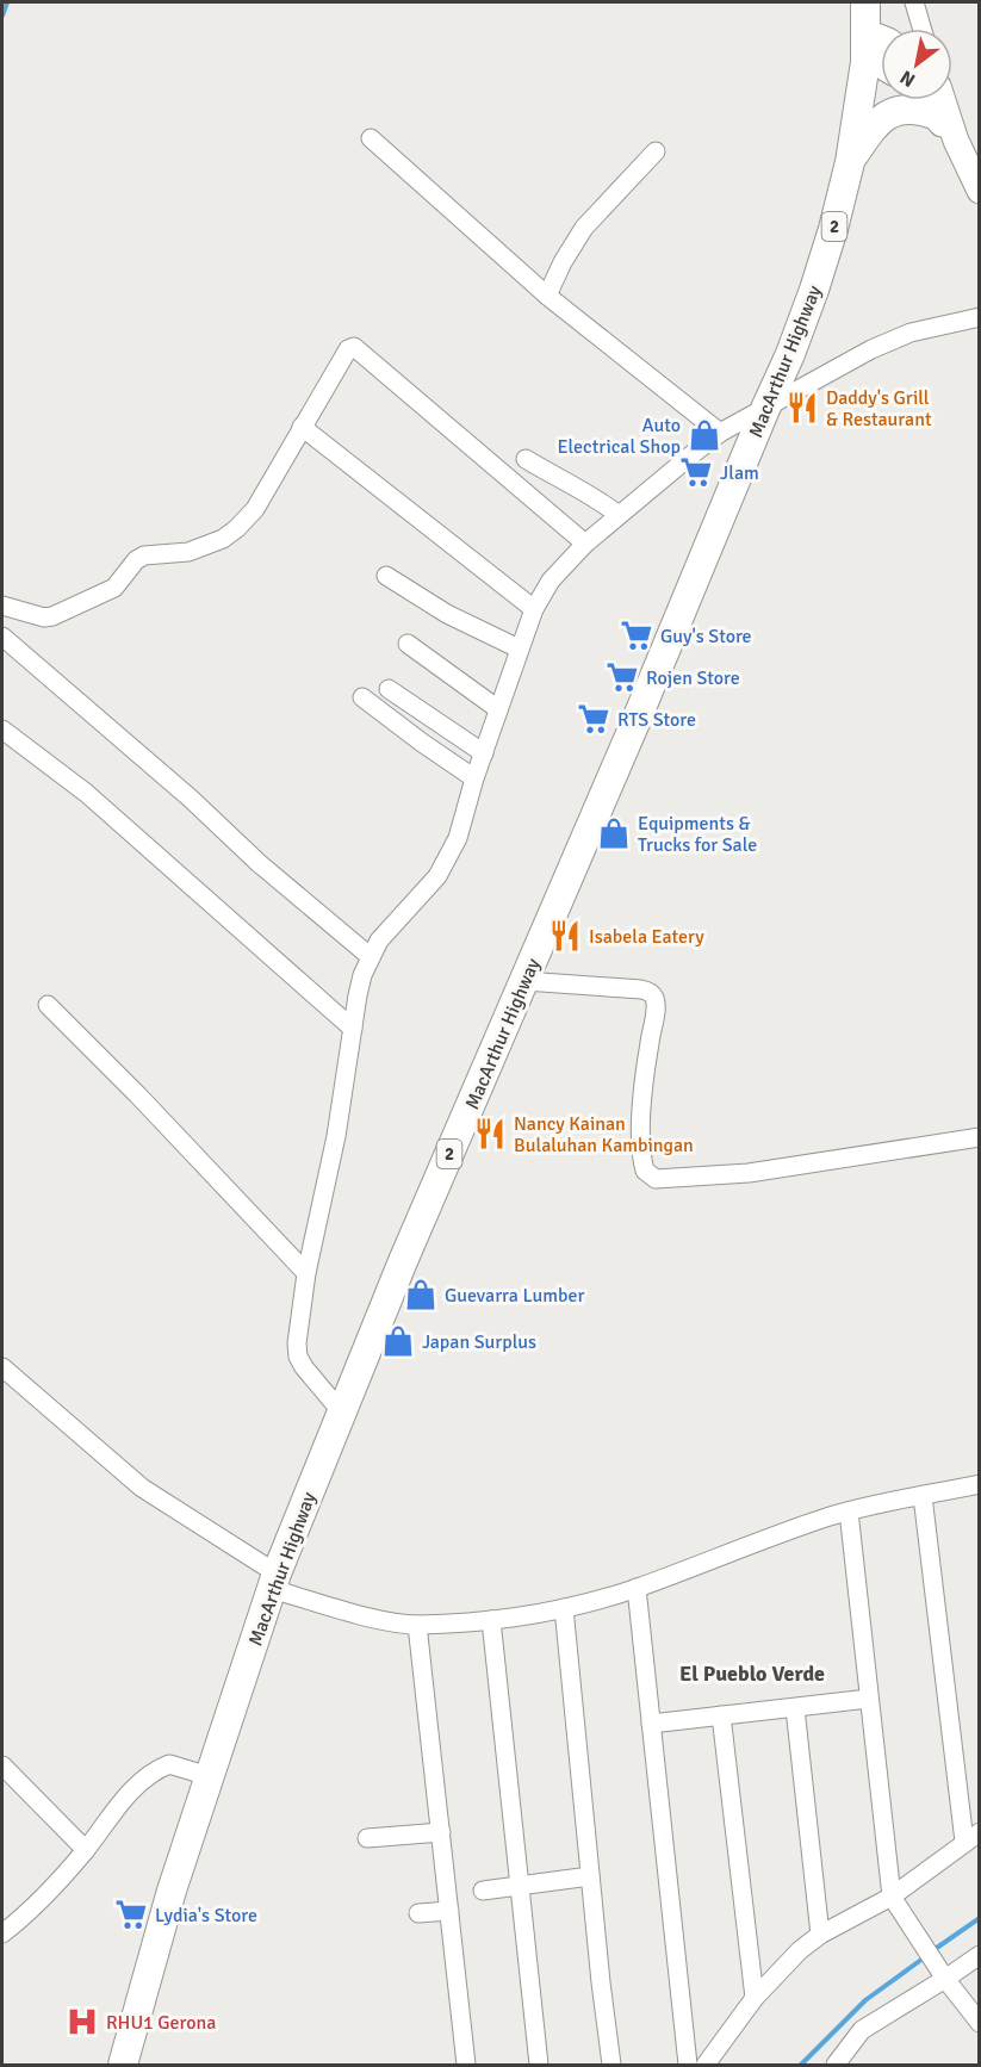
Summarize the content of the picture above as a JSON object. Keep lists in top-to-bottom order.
{
  "streets": {
    "highway": ["2", "MacArthur Highway"]
  },
  "districts": ["El Pueblo Verde"],
  "places": {
    "restaurant": ["Daddy's Grill & Restaurant", "Isabela Eatery", "Nancy Kainan Bulaluhan Kambingan"],
    "shop": [
      "Auto Electrical Shop",
      "Equipments & Trucks for Sale",
      "Guevarra Lumber",
      "Japan Surplus"
    ],
    "supermarket": [
      "Jlam",
      "Guy's Store",
      "Rojen Store",
      "RTS Store",
      "Lydia's Store"
    ],
    "hospital": ["RHU1 Gerona"]
  },
  "north": "bottom left"
}
